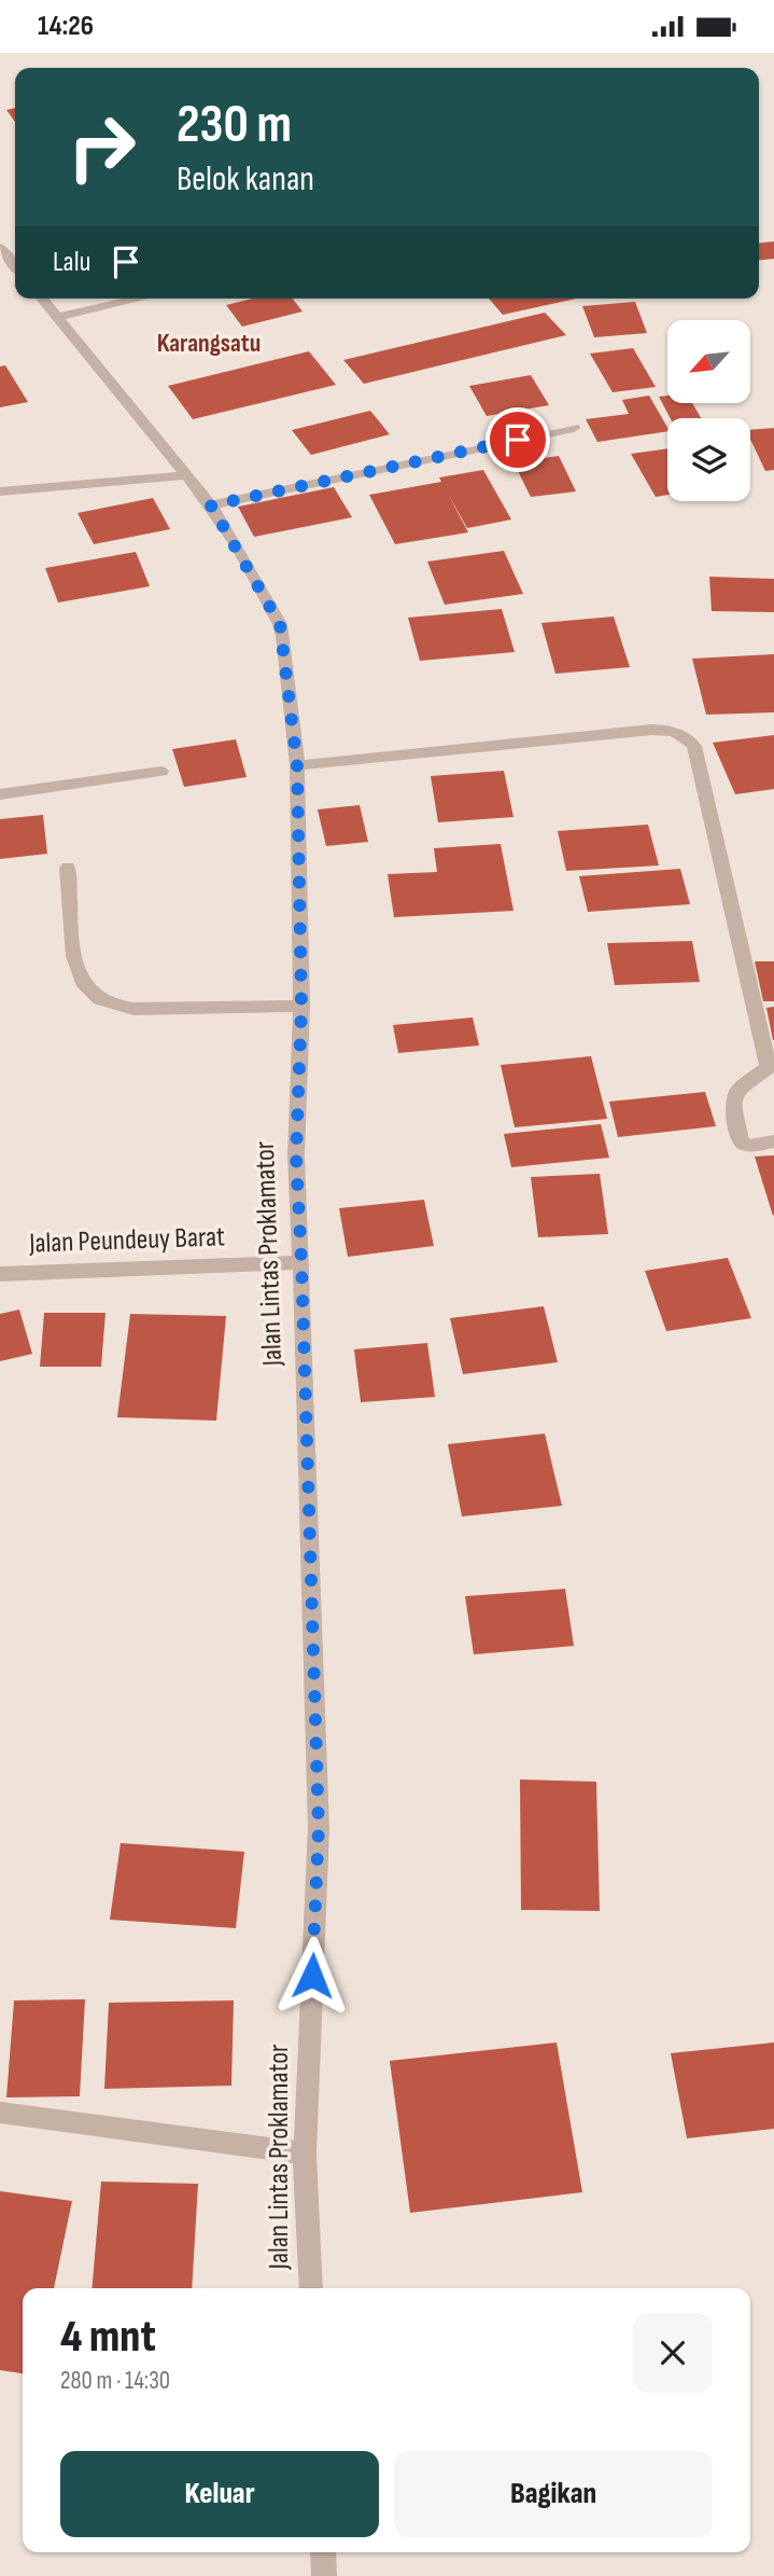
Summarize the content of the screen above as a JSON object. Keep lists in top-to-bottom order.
{
  "streets": {
    "street": ["Jalan Peundeuy Barat", "Jalan Lintas Proklamator"]
  },
  "crossings": [
    ["Jalan Peundeuy Barat", "Jalan Lintas Proklamator"]
  ],
  "districts": ["Karangsatu"],
  "north": "bottom left",
  "page": {
    "status": "14:26",
    "turn": ["230 m", "Belok kanan"],
    "then": "Lalu",
    "heading": ["4 mnt", "280 m · 14:30"],
    "buttons": ["Keluar", "Bagikan"]
  }
}
